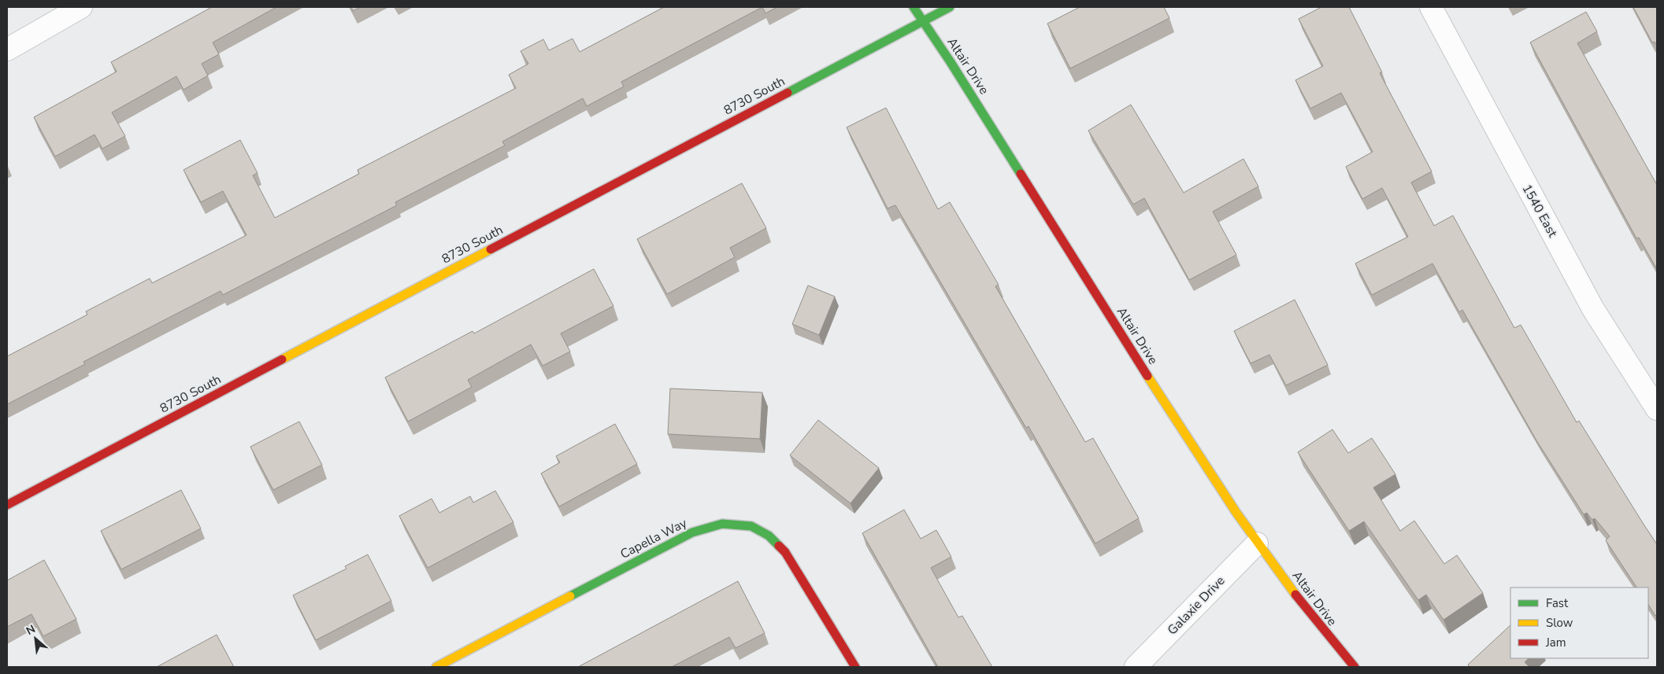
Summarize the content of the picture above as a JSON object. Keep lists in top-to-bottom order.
{
  "streets": {
    "street": [
      "Altair Drive",
      "8730 South",
      "1540 East",
      "Capella Way",
      "Galaxie Drive"
    ]
  },
  "crossings": [
    ["Altair Drive", "8730 South"],
    ["Altair Drive", "Galaxie Drive"]
  ],
  "legend": ["Fast", "Slow", "Jam"],
  "north": "top left"
}
